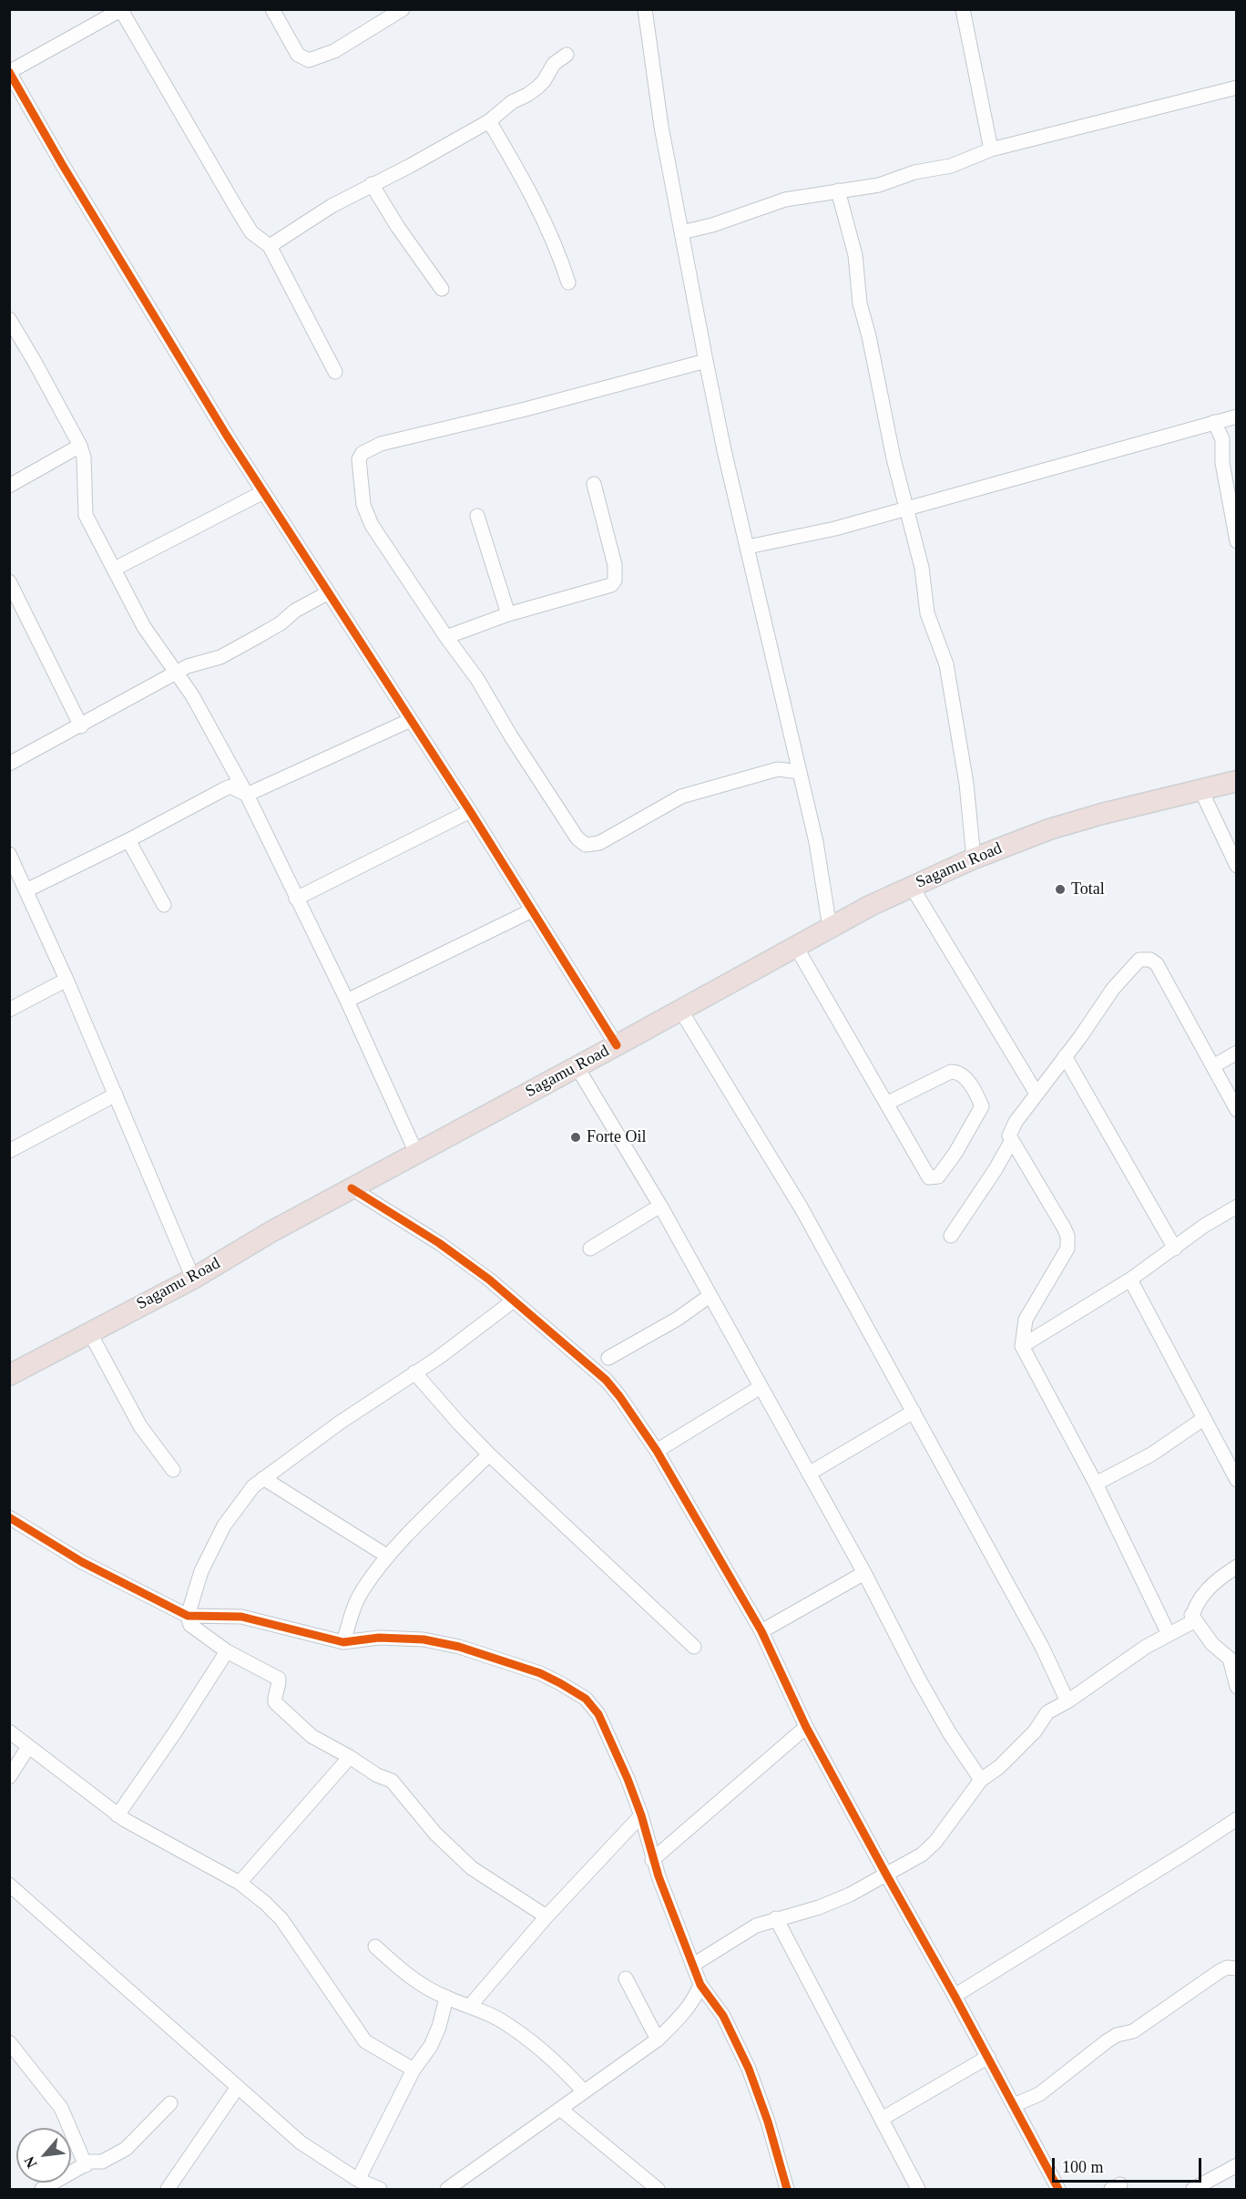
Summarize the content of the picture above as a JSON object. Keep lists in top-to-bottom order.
{
  "streets": {
    "highway": ["Sagamu Road"]
  },
  "places": ["Total", "Forte Oil"],
  "scale_bar": "100 m",
  "north": "bottom left"
}
